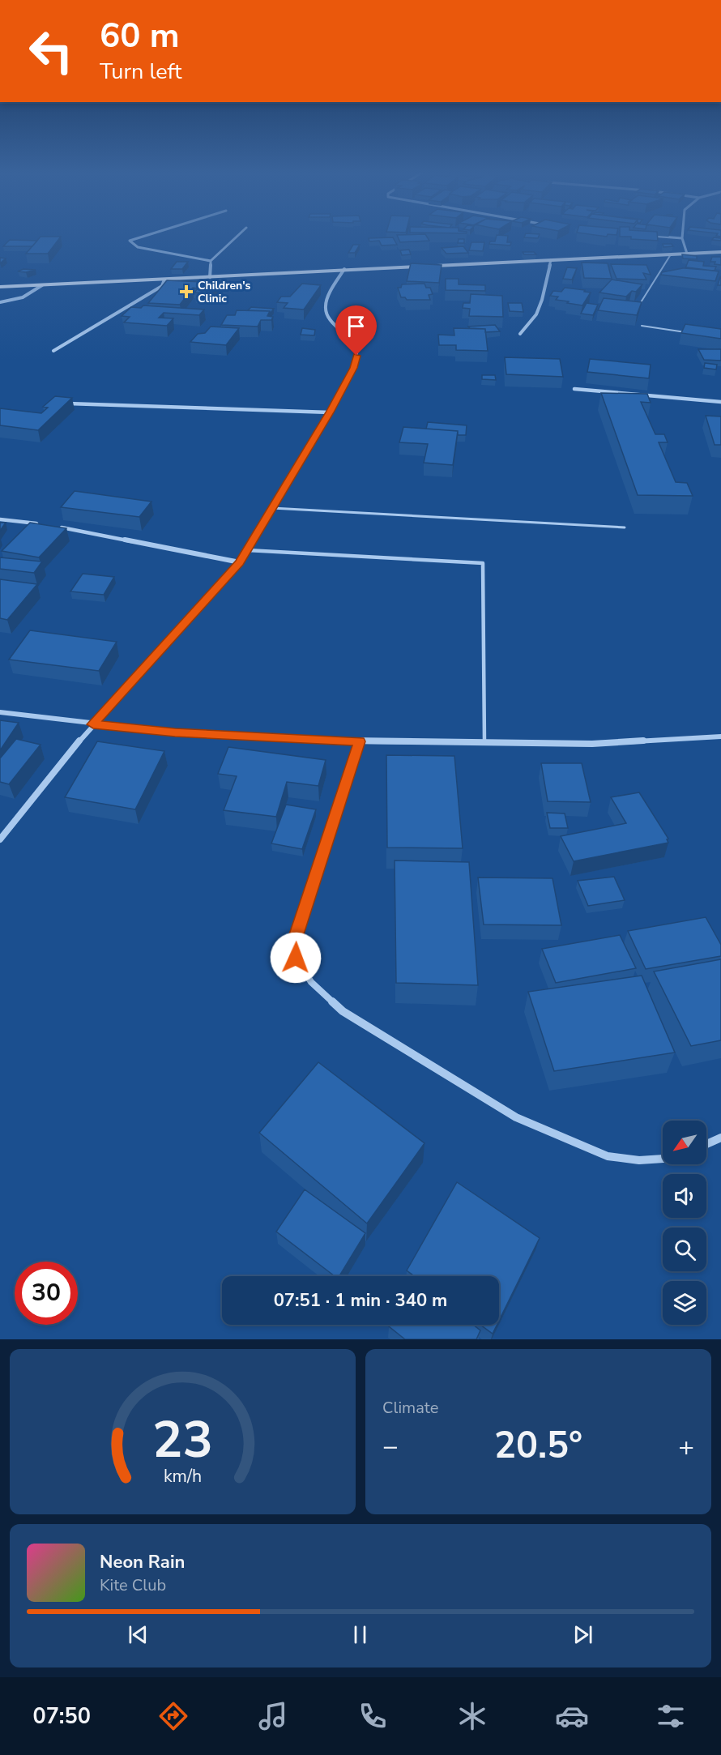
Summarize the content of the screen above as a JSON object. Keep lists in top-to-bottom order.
{
  "places": {
    "health": ["Children's Clinic"]
  },
  "north": "bottom left",
  "page": {
    "turn": ["60 m", "Turn left"],
    "limit": "30",
    "trip": "07:51 · 1 min · 340 m",
    "tile": "Climate",
    "heat": ["−", "20.5°", "+"],
    "song": ["Neon Rain", "Kite Club"],
    "tabs": "07:50",
    "gauge": ["23", "km/h"]
  }
}
